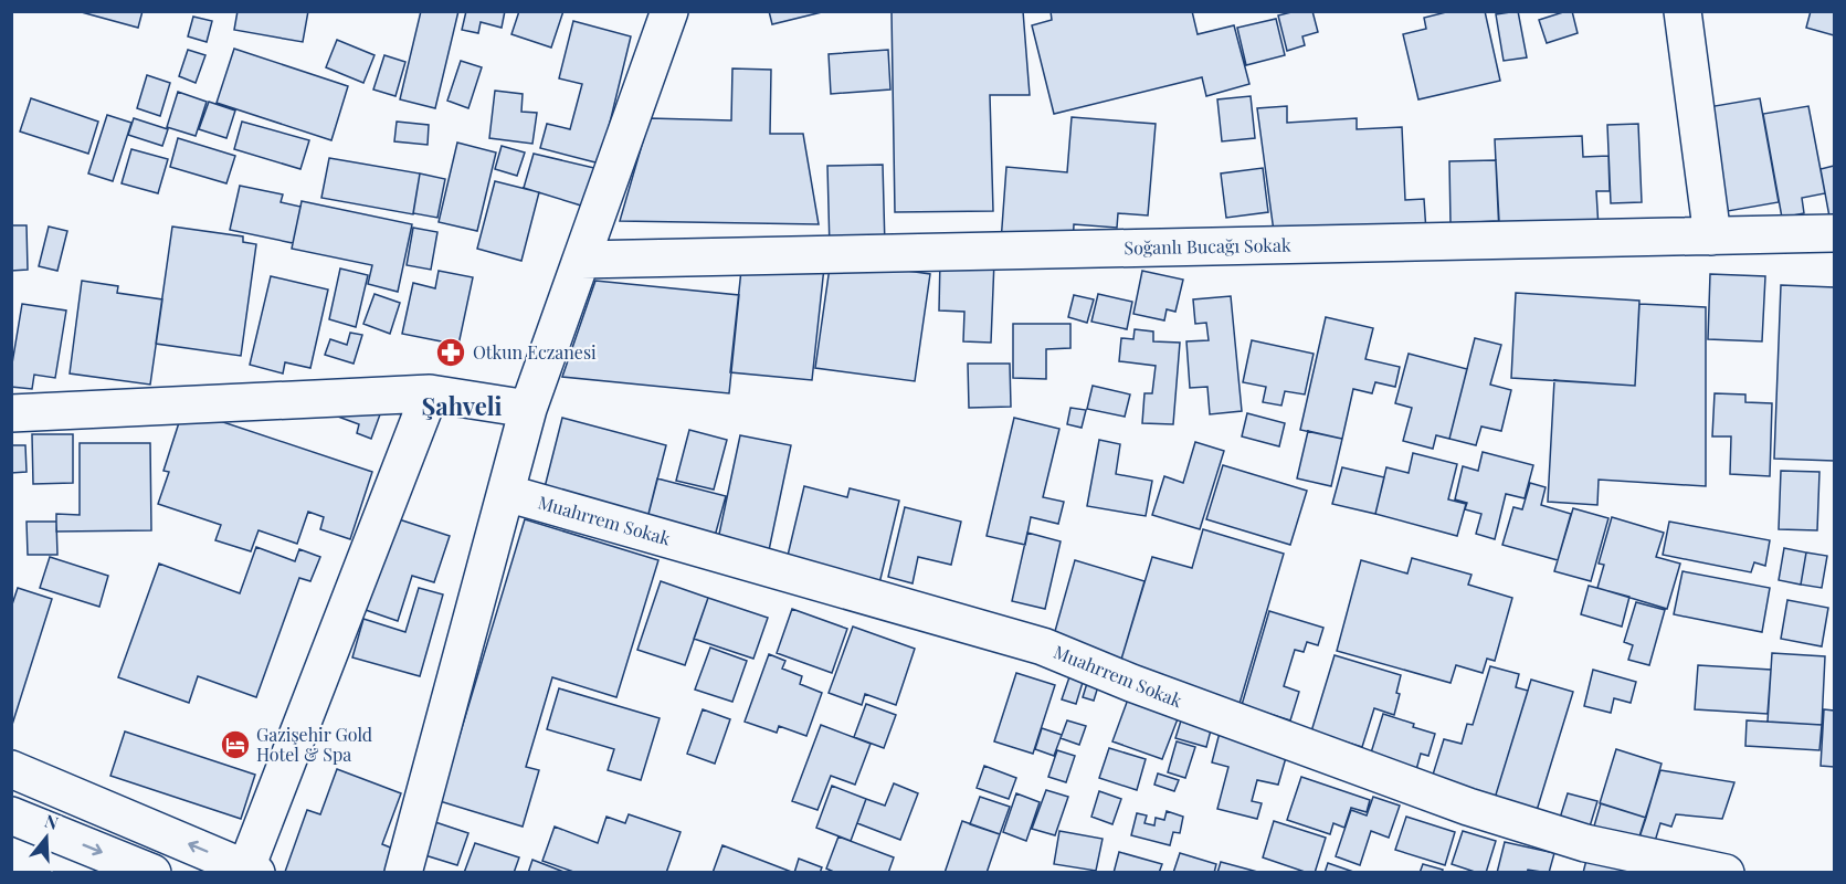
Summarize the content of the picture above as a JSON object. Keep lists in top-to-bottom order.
{
  "streets": {
    "street": ["Soğanlı Bucağı Sokak", "Muahrrem Sokak"]
  },
  "districts": ["Şahveli"],
  "places": {
    "pharmacy": ["Otkun Eczanesi"],
    "hotel": ["Gazişehir Gold Hotel & Spa"]
  },
  "north": "top"
}
